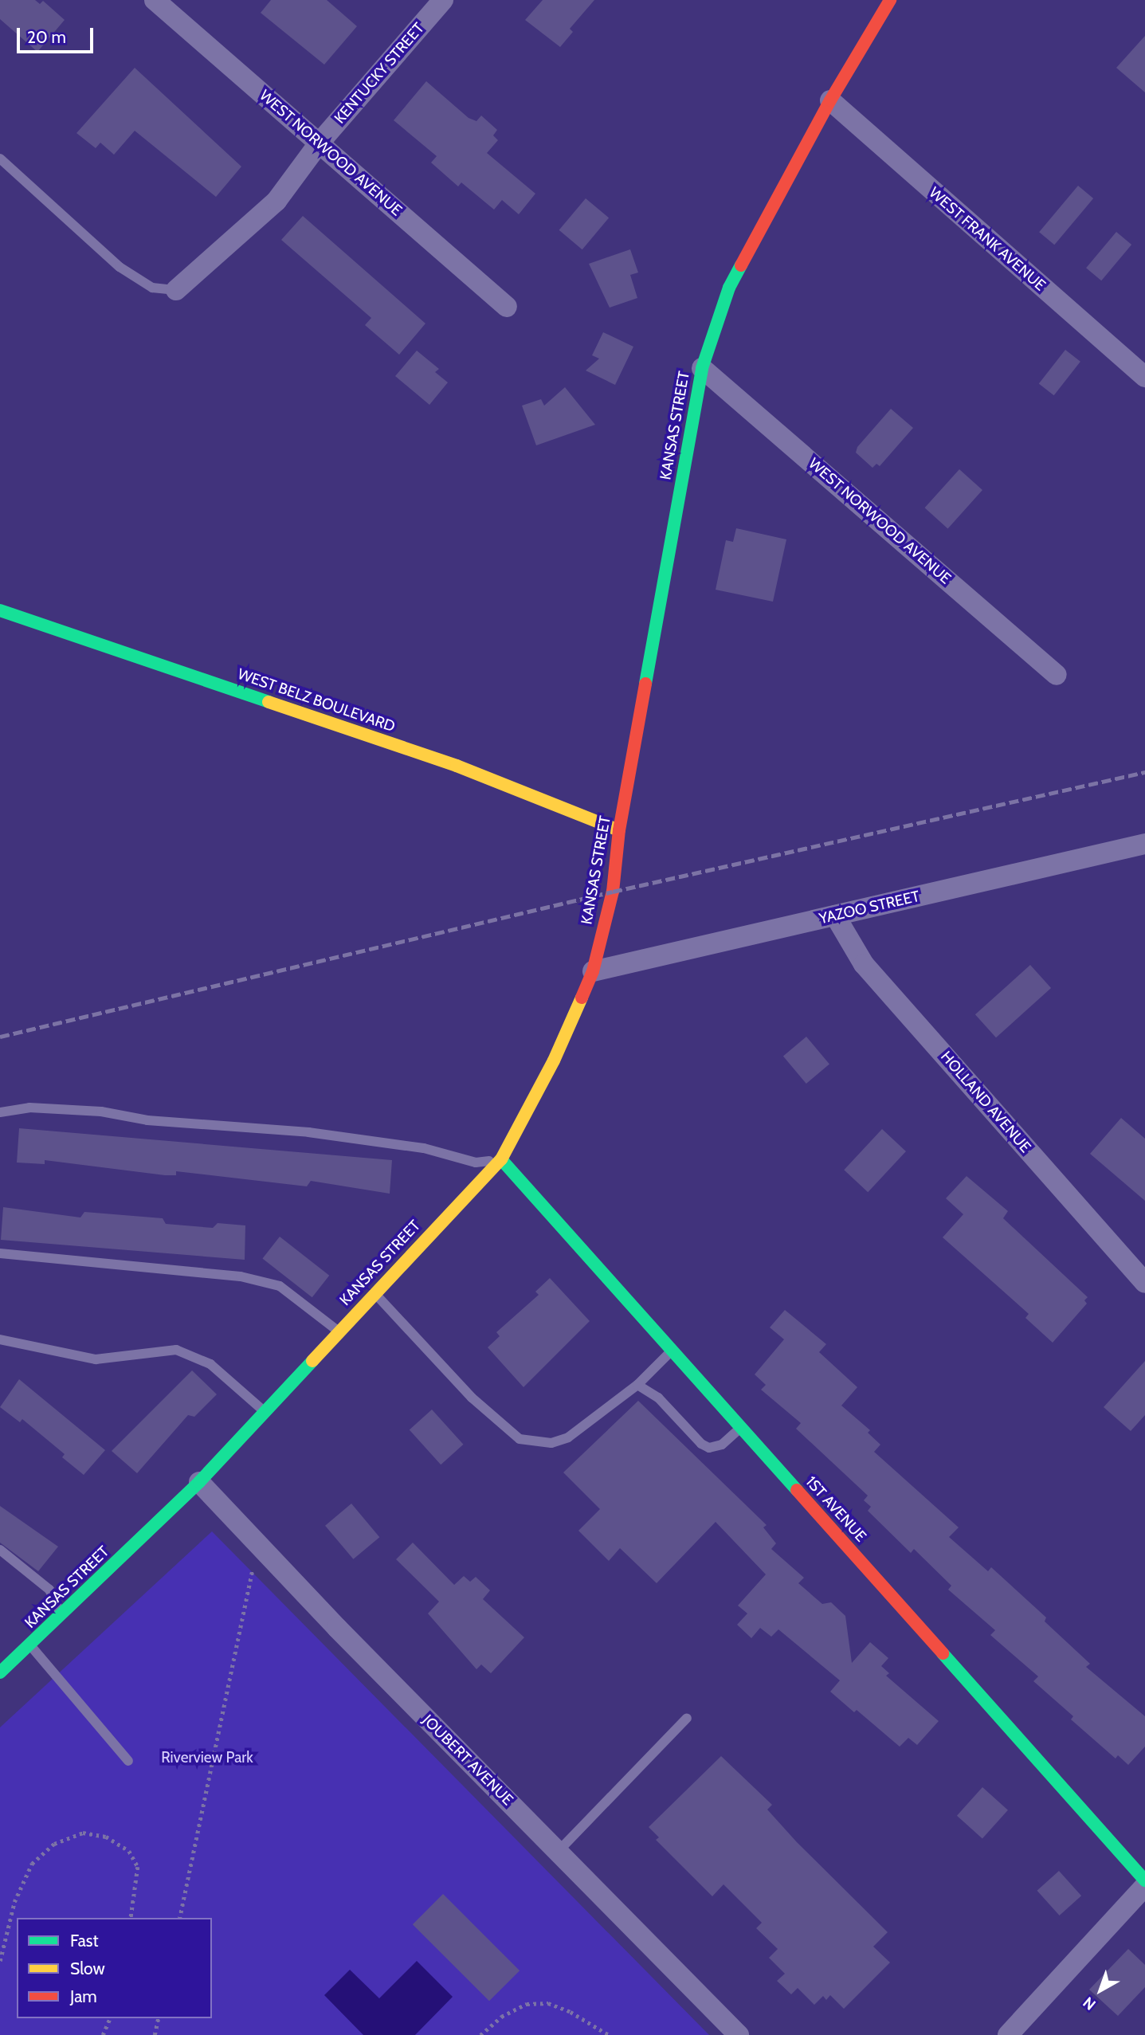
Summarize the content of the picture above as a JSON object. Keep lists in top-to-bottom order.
{
  "streets": {
    "street": [
      "KENTUCKY STREET",
      "WEST NORWOOD AVENUE",
      "WEST FRANK AVENUE",
      "KANSAS STREET",
      "WEST BELZ BOULEVARD",
      "YAZOO STREET",
      "HOLLAND AVENUE",
      "1ST AVENUE",
      "JOUBERT AVENUE"
    ]
  },
  "crossings": [
    ["KENTUCKY STREET", "WEST NORWOOD AVENUE"],
    ["WEST NORWOOD AVENUE", "KANSAS STREET"],
    ["WEST FRANK AVENUE", "KANSAS STREET"],
    ["KANSAS STREET", "WEST BELZ BOULEVARD"],
    ["KANSAS STREET", "YAZOO STREET"],
    ["KANSAS STREET", "1ST AVENUE"],
    ["KANSAS STREET", "JOUBERT AVENUE"],
    ["YAZOO STREET", "HOLLAND AVENUE"]
  ],
  "parks": ["Riverview Park"],
  "legend": ["Fast", "Slow", "Jam"],
  "scale_bar": "20 m",
  "north": "bottom left"
}
